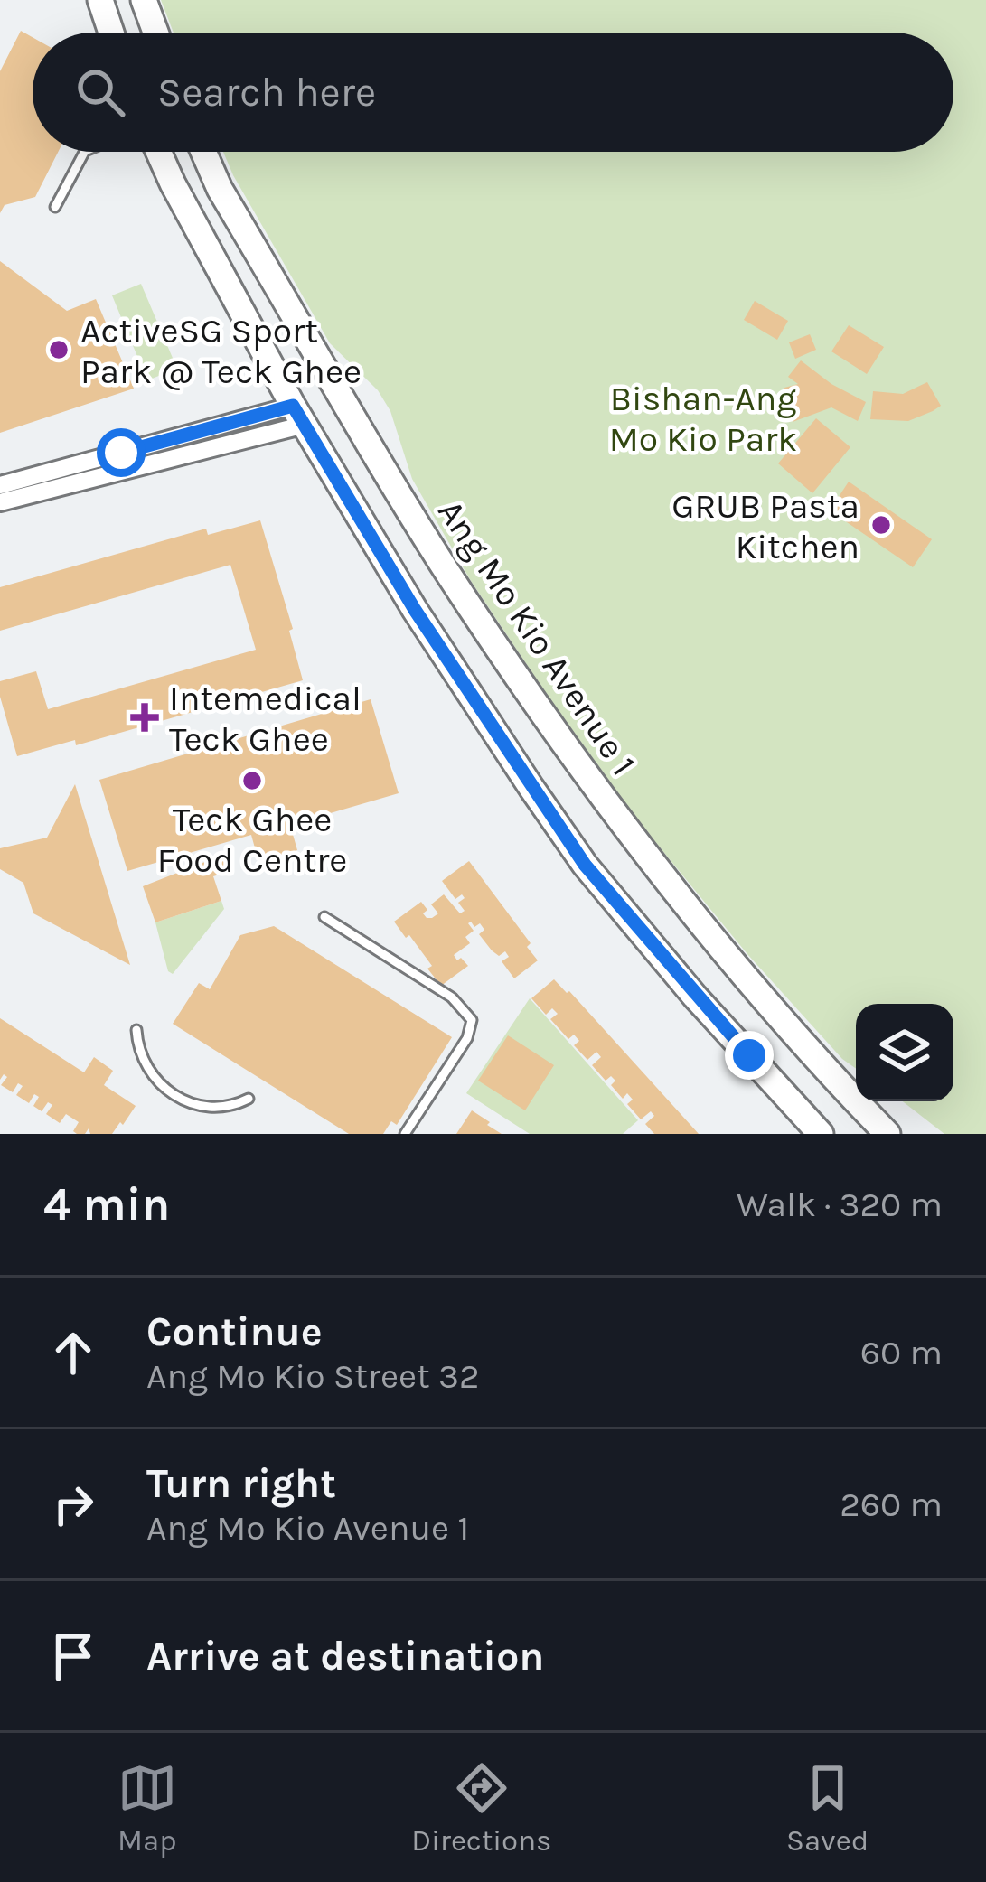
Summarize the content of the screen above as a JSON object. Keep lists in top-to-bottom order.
{
  "streets": {
    "main road": ["Ang Mo Kio Avenue 1"]
  },
  "parks": ["Bishan-Ang Mo Kio Park"],
  "places": {
    "other": ["ActiveSG Sport Park @ Teck Ghee", "GRUB Pasta Kitchen", "Teck Ghee Food Centre"],
    "health": ["Intemedical Teck Ghee"]
  },
  "page": {
    "search": "Search here",
    "heading": ["4 min", "Walk · 320 m"],
    "list": [
      ["Continue", "Ang Mo Kio Street 32", "60 m"],
      ["Turn right", "Ang Mo Kio Avenue 1", "260 m"],
      "Arrive at destination"
    ],
    "nav": ["Map", "Directions", "Saved"]
  }
}
